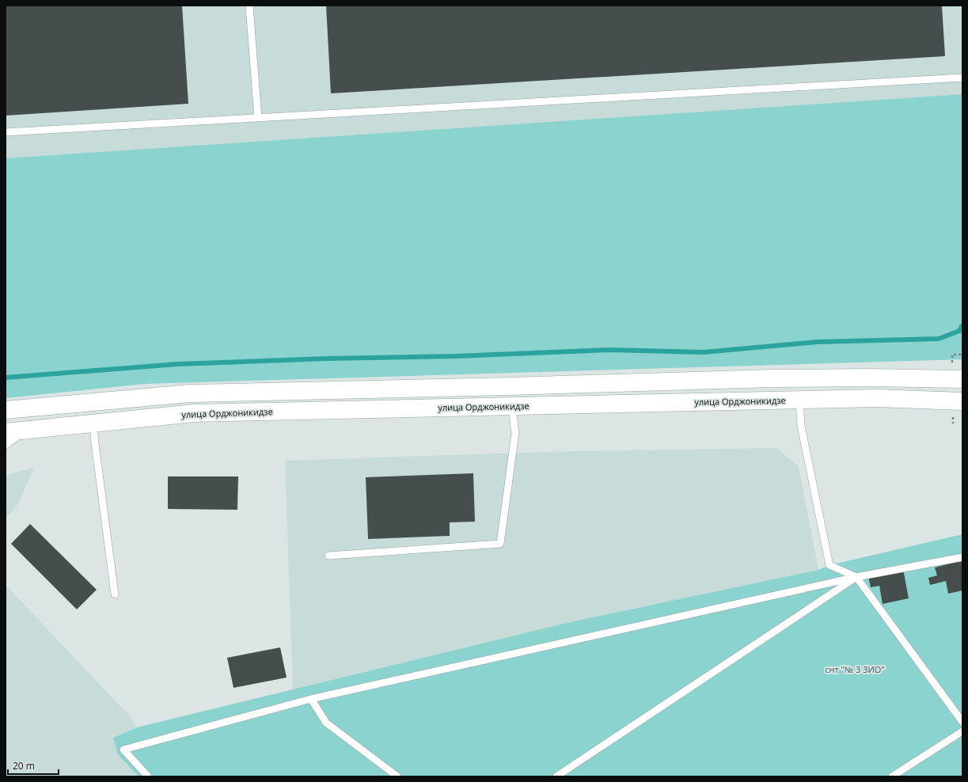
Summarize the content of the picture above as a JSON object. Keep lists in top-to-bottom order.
{
  "streets": {
    "main road": ["улица Орджоникидзе"]
  },
  "parks": ["снт \"№ 3 ЗИО\""],
  "scale_bar": "20 m"
}
